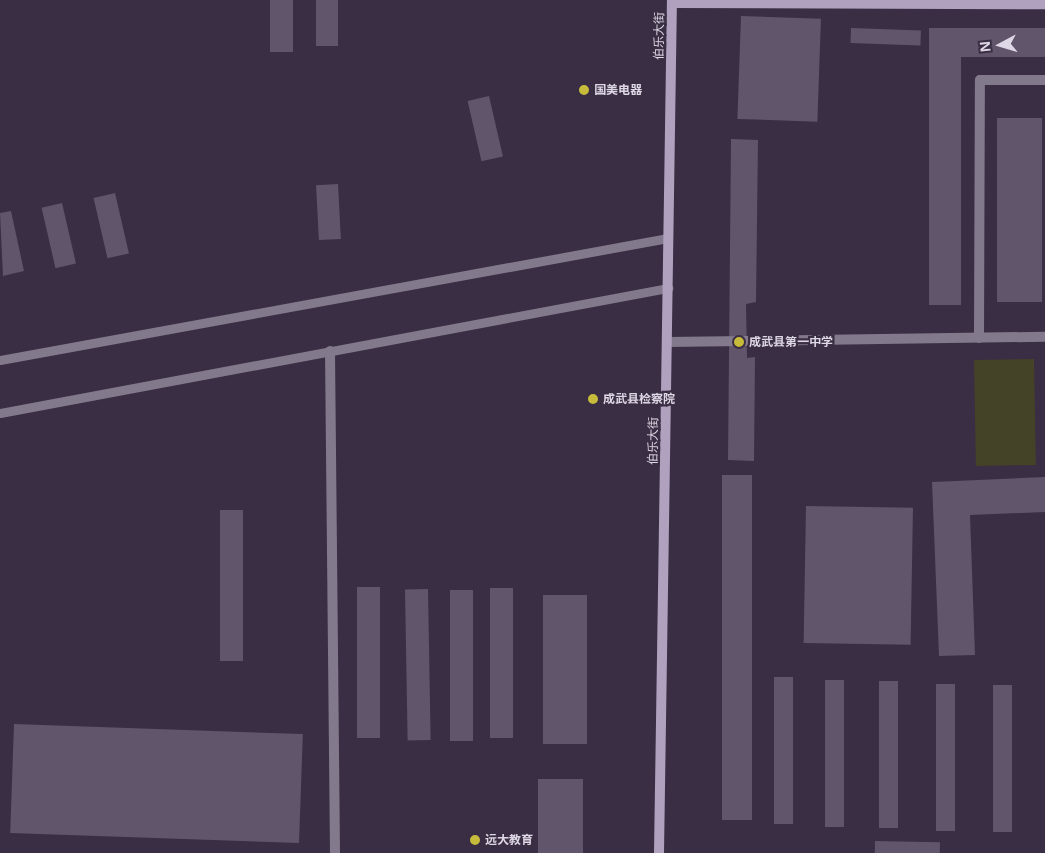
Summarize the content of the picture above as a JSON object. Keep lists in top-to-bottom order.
{
  "streets": {
    "main road": ["伯乐大街"]
  },
  "places": [
    "国美电器",
    "成武县第一中学",
    "成武县检察院",
    "远大教育"
  ],
  "north": "left"
}
